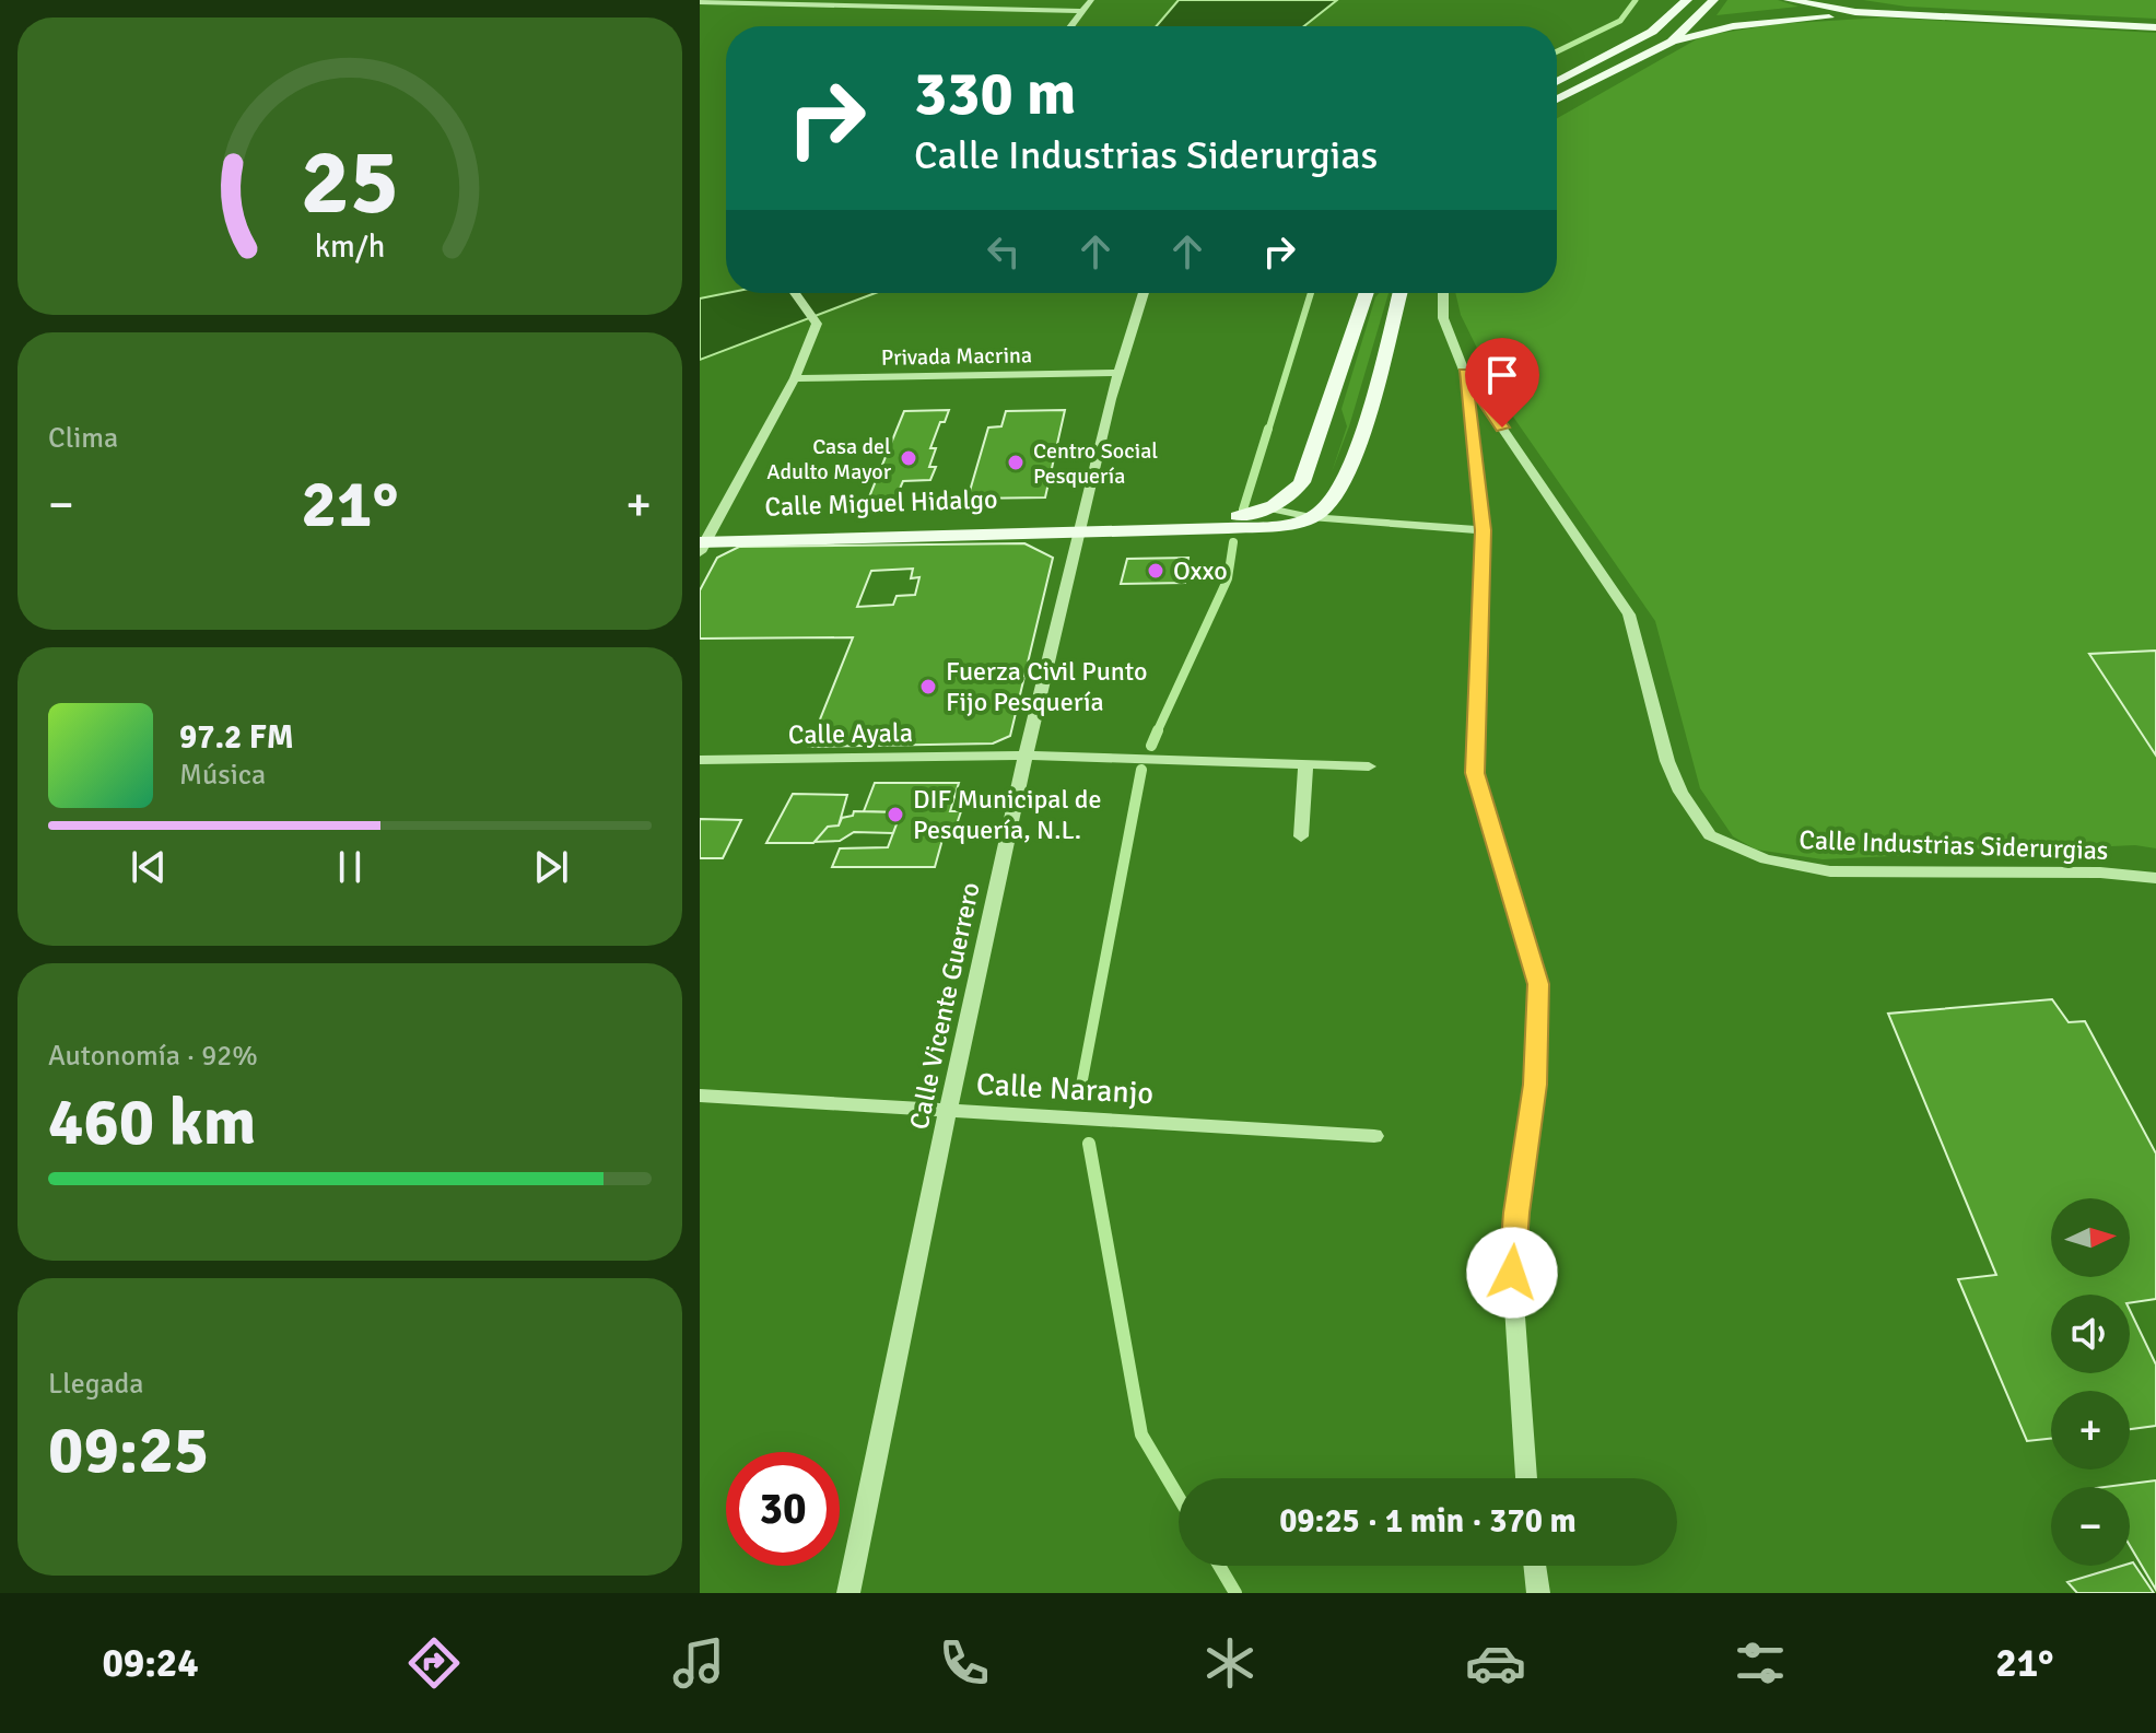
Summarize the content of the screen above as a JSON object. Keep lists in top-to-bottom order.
{
  "streets": {
    "street": [
      "Privada Macrina",
      "Calle Ayala",
      "Calle Industrias Siderurgias",
      "Calle Vicente Guerrero",
      "Calle Naranjo"
    ]
  },
  "crossings": [
    ["Privada Macrina", "Calle Vicente Guerrero"],
    ["Calle Ayala", "Calle Vicente Guerrero"],
    ["Calle Vicente Guerrero", "Calle Naranjo"]
  ],
  "places": [
    "Casa del Adulto Mayor",
    "Centro Social Pesquería",
    "Oxxo",
    "Fuerza Civil Punto Fijo Pesquería",
    "DIF Municipal de Pesquería, N.L."
  ],
  "north": "right",
  "page": {
    "turn": ["330 m", "Calle Industrias Siderurgias"],
    "tile": [
      "Clima",
      ["Autonomía · 92%", "460 km"],
      ["Llegada", "09:25"]
    ],
    "heat": ["−", "21°", "+"],
    "song": ["97.2 FM", "Música"],
    "map_buttons": ["+", "−"],
    "limit": "30",
    "trip": "09:25 · 1 min · 370 m",
    "tabs": ["09:24", "21°"],
    "gauge": ["25", "km/h"]
  }
}
